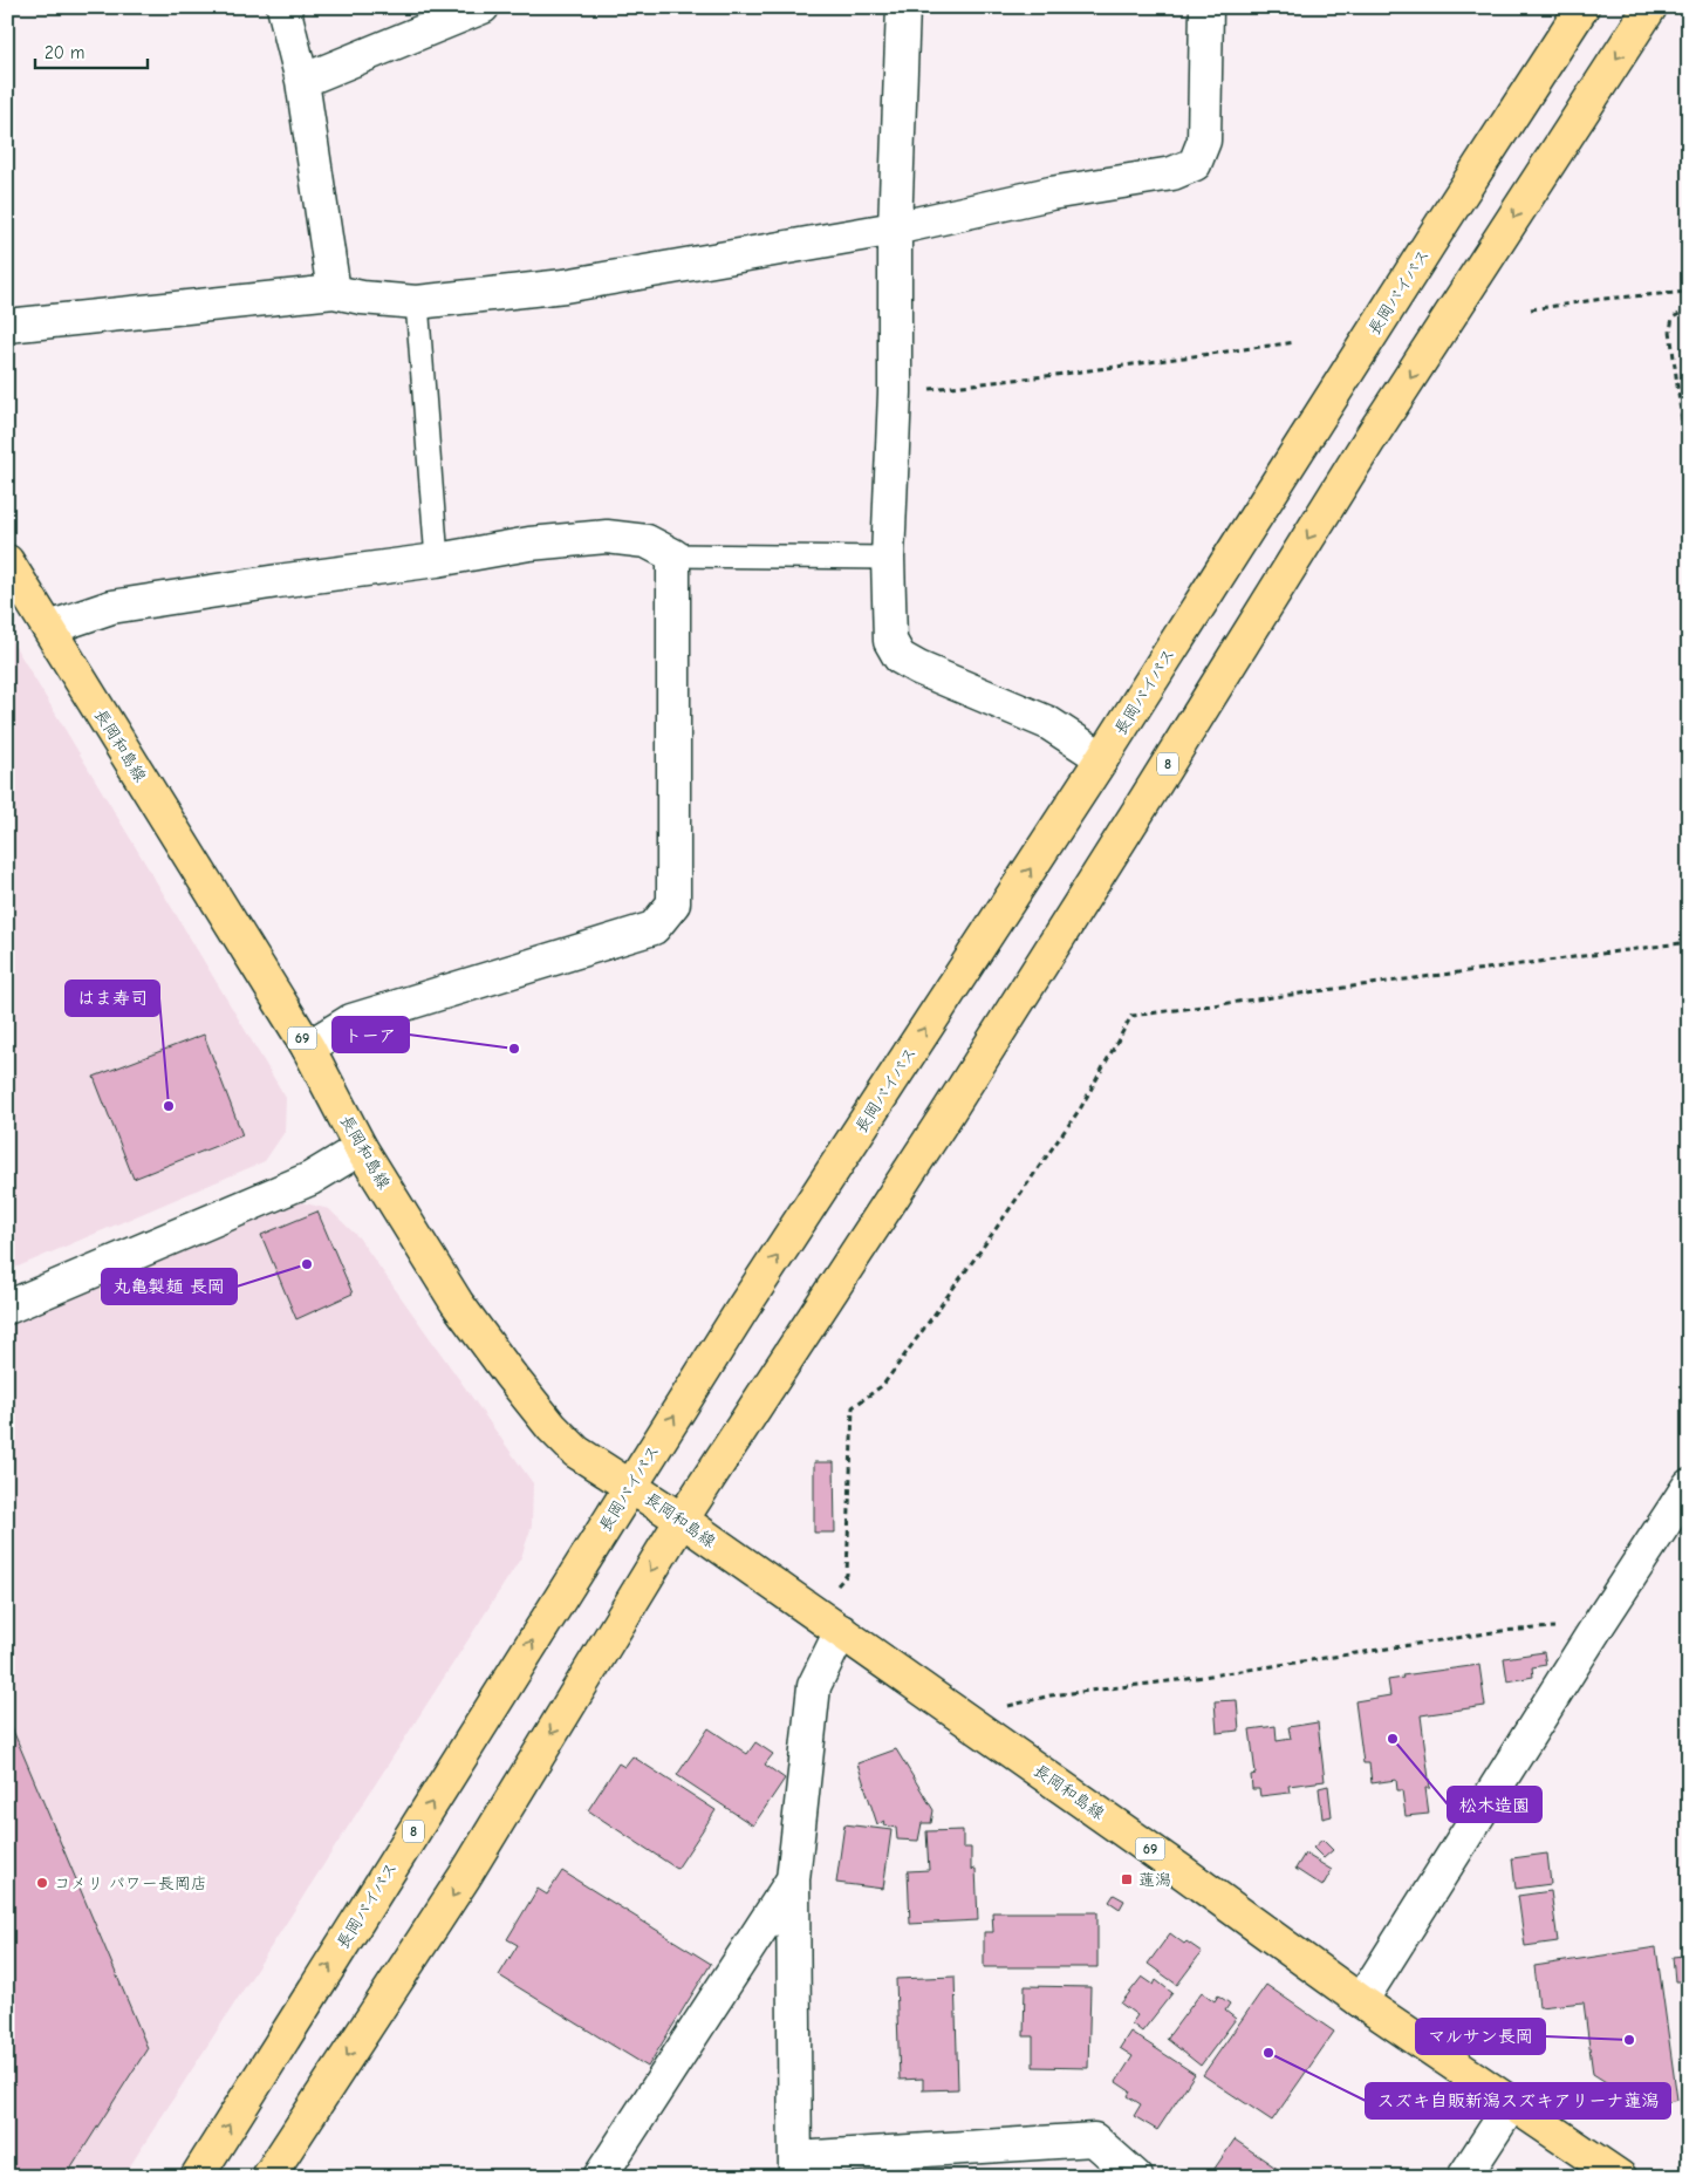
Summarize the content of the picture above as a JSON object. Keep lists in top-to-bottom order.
{
  "streets": {
    "main road": [
      "長岡バイパス",
      "長岡和島線",
      "8",
      "69"
    ]
  },
  "crossings": [
    ["長岡バイパス", "長岡和島線"],
    ["長岡和島線", "8"]
  ],
  "places": {
    "other": [
      "トーア",
      "はま寿司",
      "丸亀製麺 長岡",
      "松木造園",
      "コメリ パワー長岡店",
      "マルサン長岡",
      "スズキ自販新潟スズキアリーナ蓮潟"
    ],
    "transit": ["蓮潟"]
  },
  "scale_bar": "20 m"
}
